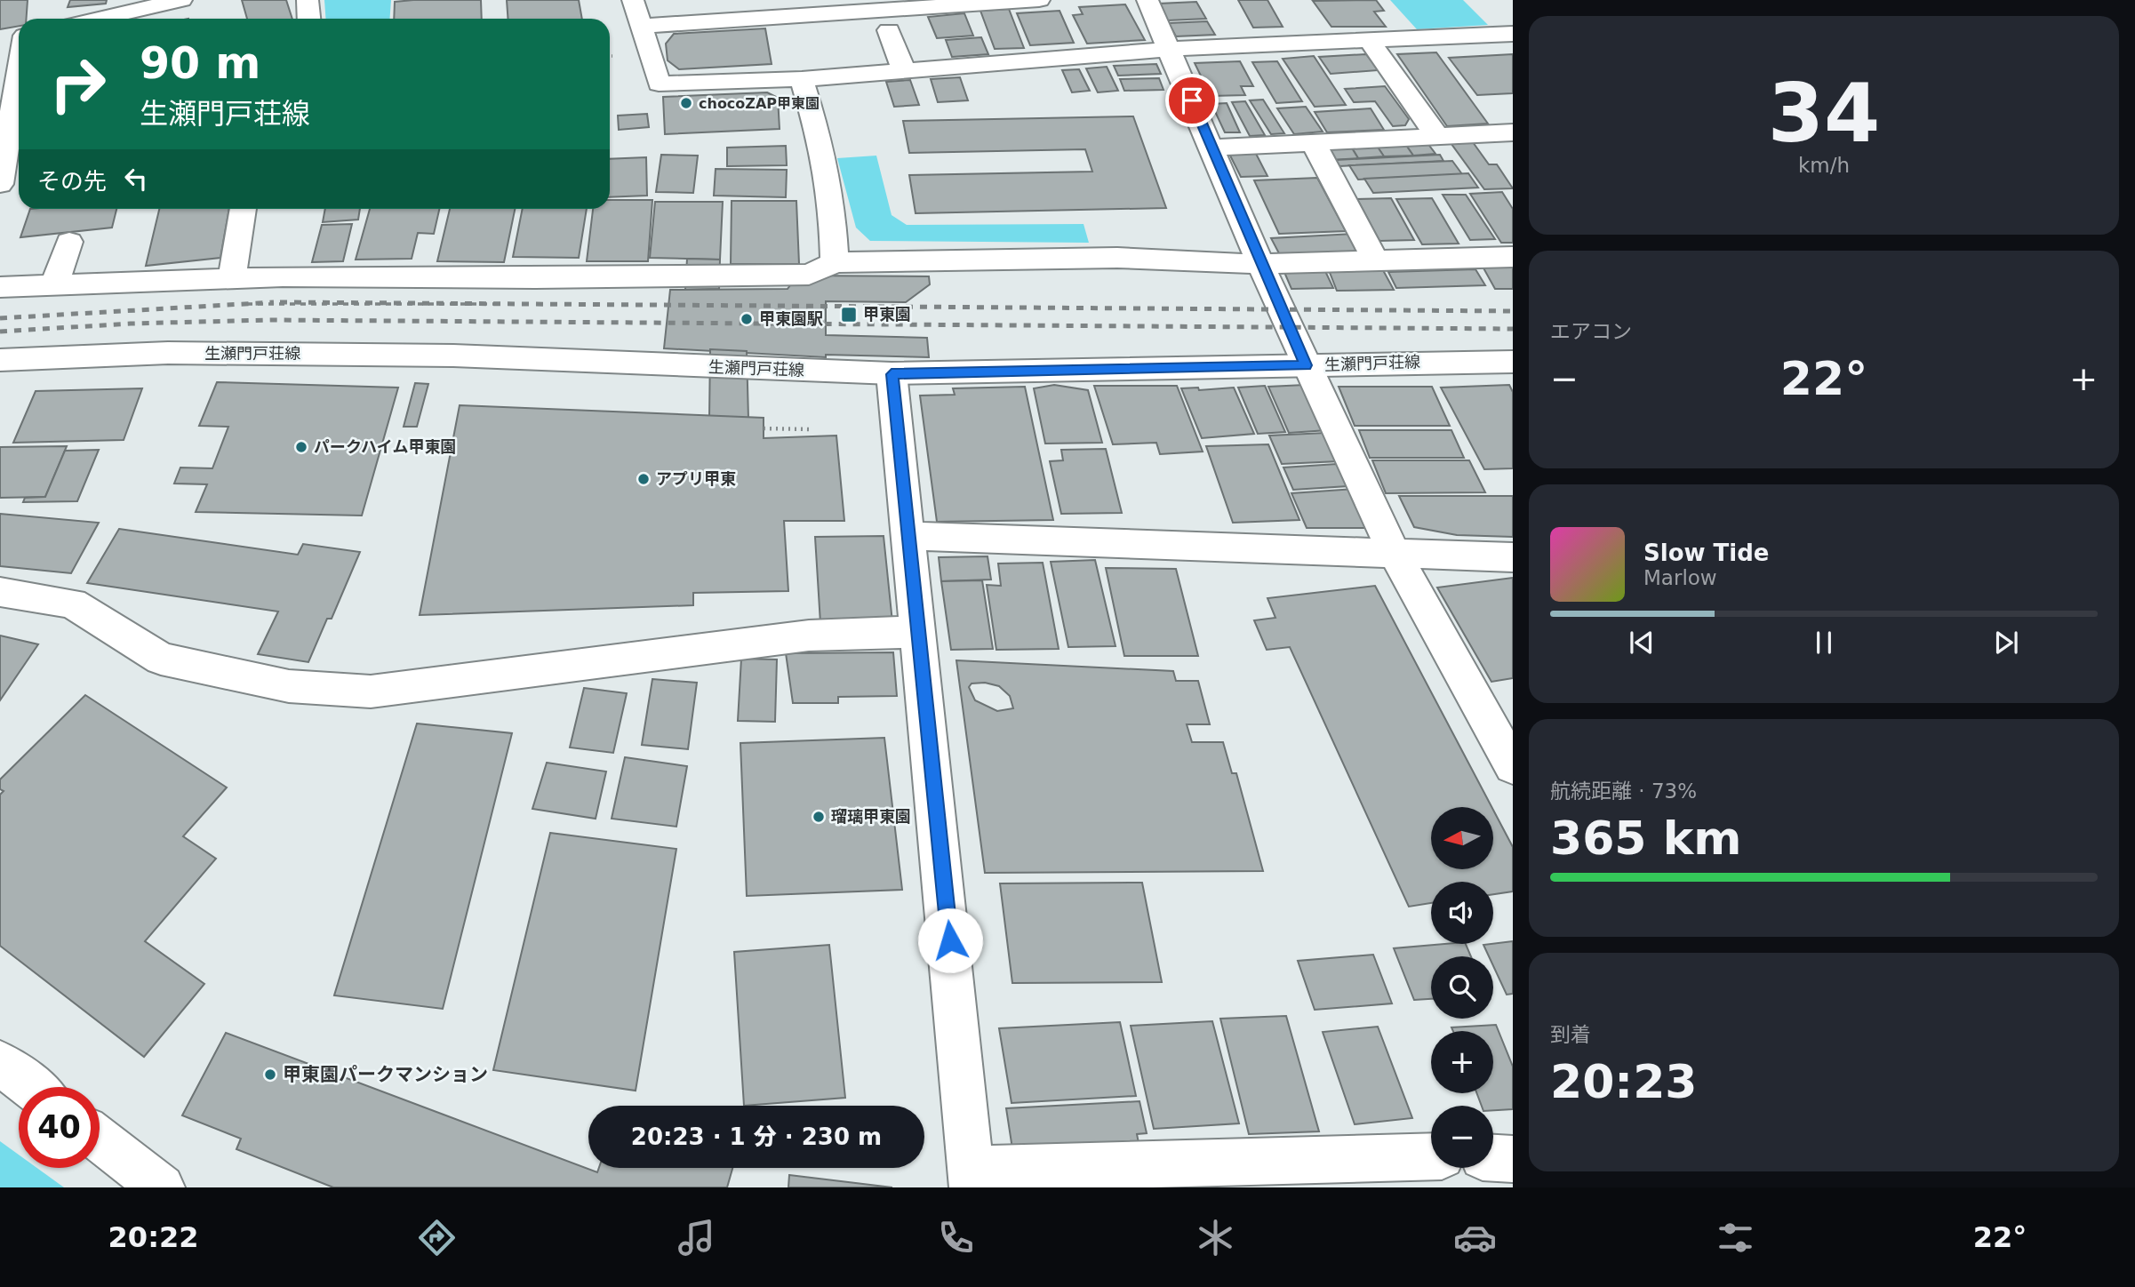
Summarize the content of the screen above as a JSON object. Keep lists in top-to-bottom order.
{
  "streets": {
    "street": ["生瀬門戸荘線"]
  },
  "places": {
    "other": [
      "chocoZAP甲東園",
      "甲東園駅",
      "パークハイム甲東園",
      "アプリ甲東",
      "瑠璃甲東園",
      "甲東園パークマンション"
    ],
    "transit": ["甲東園"]
  },
  "north": "left",
  "page": {
    "tile": [
      ["34", "km/h"],
      "エアコン",
      ["航続距離 · 73%", "365 km"],
      ["到着", "20:23"]
    ],
    "turn": ["90 m", "生瀬門戸荘線"],
    "then": "その先",
    "heat": ["−", "22°", "+"],
    "song": ["Slow Tide", "Marlow"],
    "map_buttons": ["+", "−"],
    "limit": "40",
    "trip": "20:23 · 1 分 · 230 m",
    "tabs": ["20:22", "22°"]
  }
}
